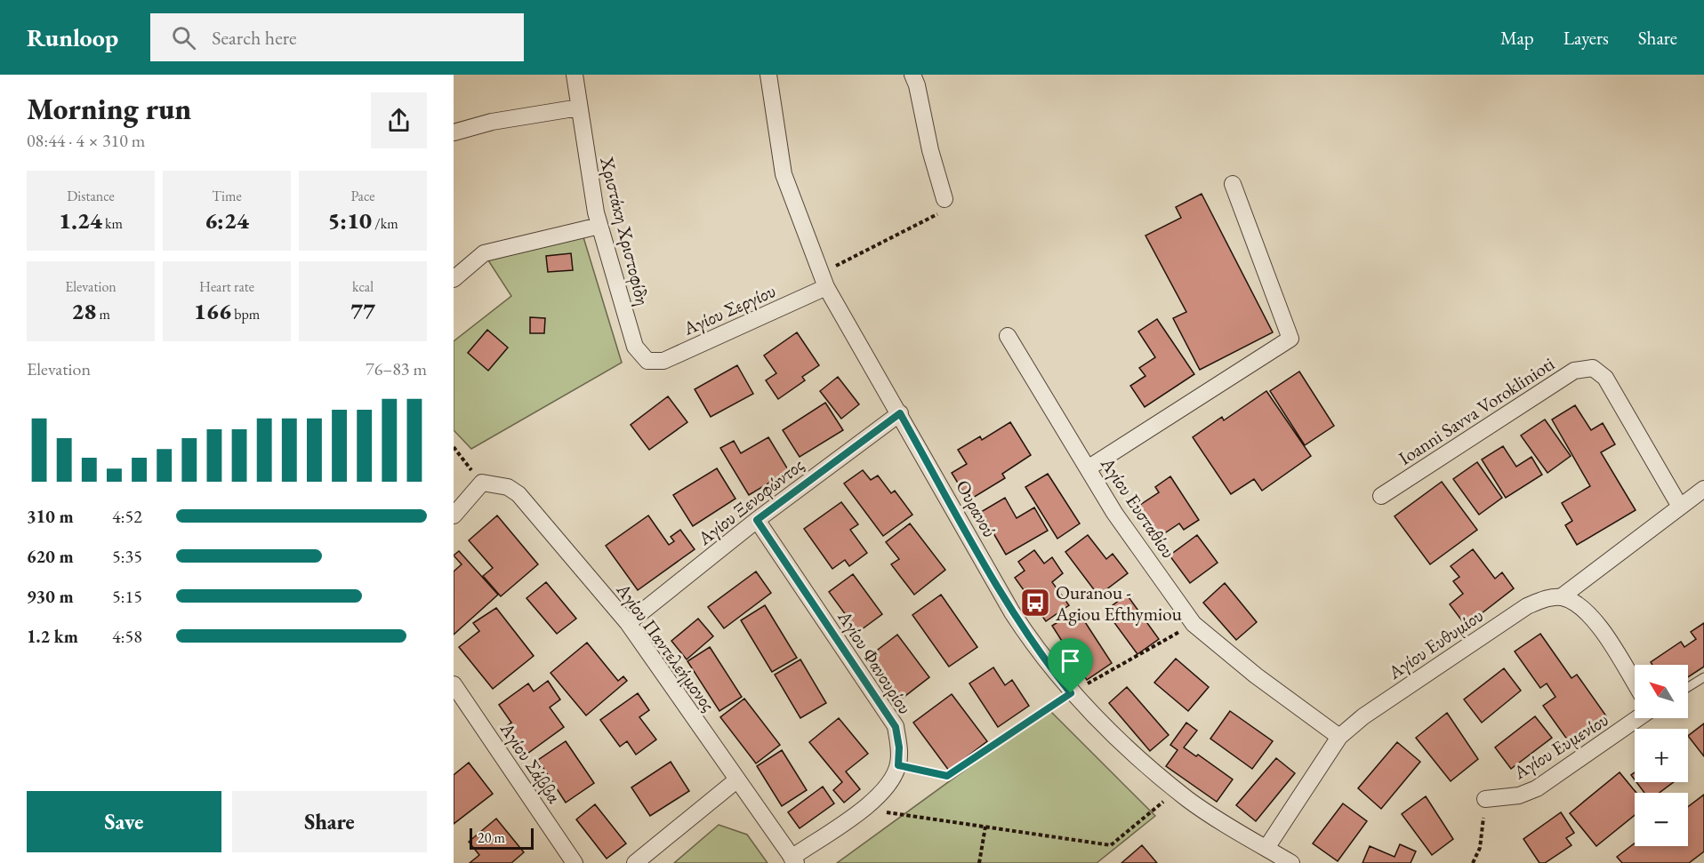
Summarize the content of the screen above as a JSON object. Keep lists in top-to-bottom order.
{
  "streets": {
    "street": [
      "Χριστάκη Χριστοφίδη",
      "Αγίου Σεργίου",
      "Ioanni Savva Voroklinioti",
      "Αγίου Ξενοφώντος",
      "Αγίου Ευσταθίου",
      "Ουρανού",
      "Αγίου Ευθυμίου",
      "Αγίου Παντελεήμονος",
      "Αγίου Φανουρίου",
      "Αγίου Ευμενίου",
      "Αγίου Σάββα"
    ]
  },
  "crossings": [
    ["Χριστάκη Χριστοφίδη", "Αγίου Σεργίου"],
    ["Αγίου Σεργίου", "Ουρανού"],
    ["Αγίου Ξενοφώντος", "Ουρανού"],
    ["Αγίου Ξενοφώντος", "Αγίου Παντελεήμονος"],
    ["Αγίου Ξενοφώντος", "Αγίου Φανουρίου"],
    ["Αγίου Ευσταθίου", "Αγίου Ευθυμίου"],
    ["Ουρανού", "Αγίου Ευθυμίου"],
    ["Αγίου Παντελεήμονος", "Αγίου Φανουρίου"]
  ],
  "places": {
    "bus stop": ["Ouranou - Agiou Efthymiou"]
  },
  "scale_bar": "20 m",
  "north": "top left",
  "page": {
    "header": "Runloop",
    "search": "Search here",
    "nav": ["Map", "Layers", "Share"],
    "heading": ["Morning run", "08:44 · 4 × 310 m"],
    "stats": [
      ["Distance", "1.24 km"],
      ["Time", "6:24"],
      ["Pace", "5:10 /km"],
      ["Elevation", "28 m"],
      ["Heart rate", "166 bpm"],
      ["kcal", "77"]
    ],
    "chart": ["Elevation", "76–83 m"],
    "list": [
      {
        "name": "310 m",
        "note": "4:52"
      },
      {
        "name": "620 m",
        "note": "5:35"
      },
      {
        "name": "930 m",
        "note": "5:15"
      },
      {
        "name": "1.2 km",
        "note": "4:58"
      }
    ],
    "map_buttons": ["+", "−"],
    "buttons": ["Save", "Share"],
    "scale": "20 m"
  }
}
